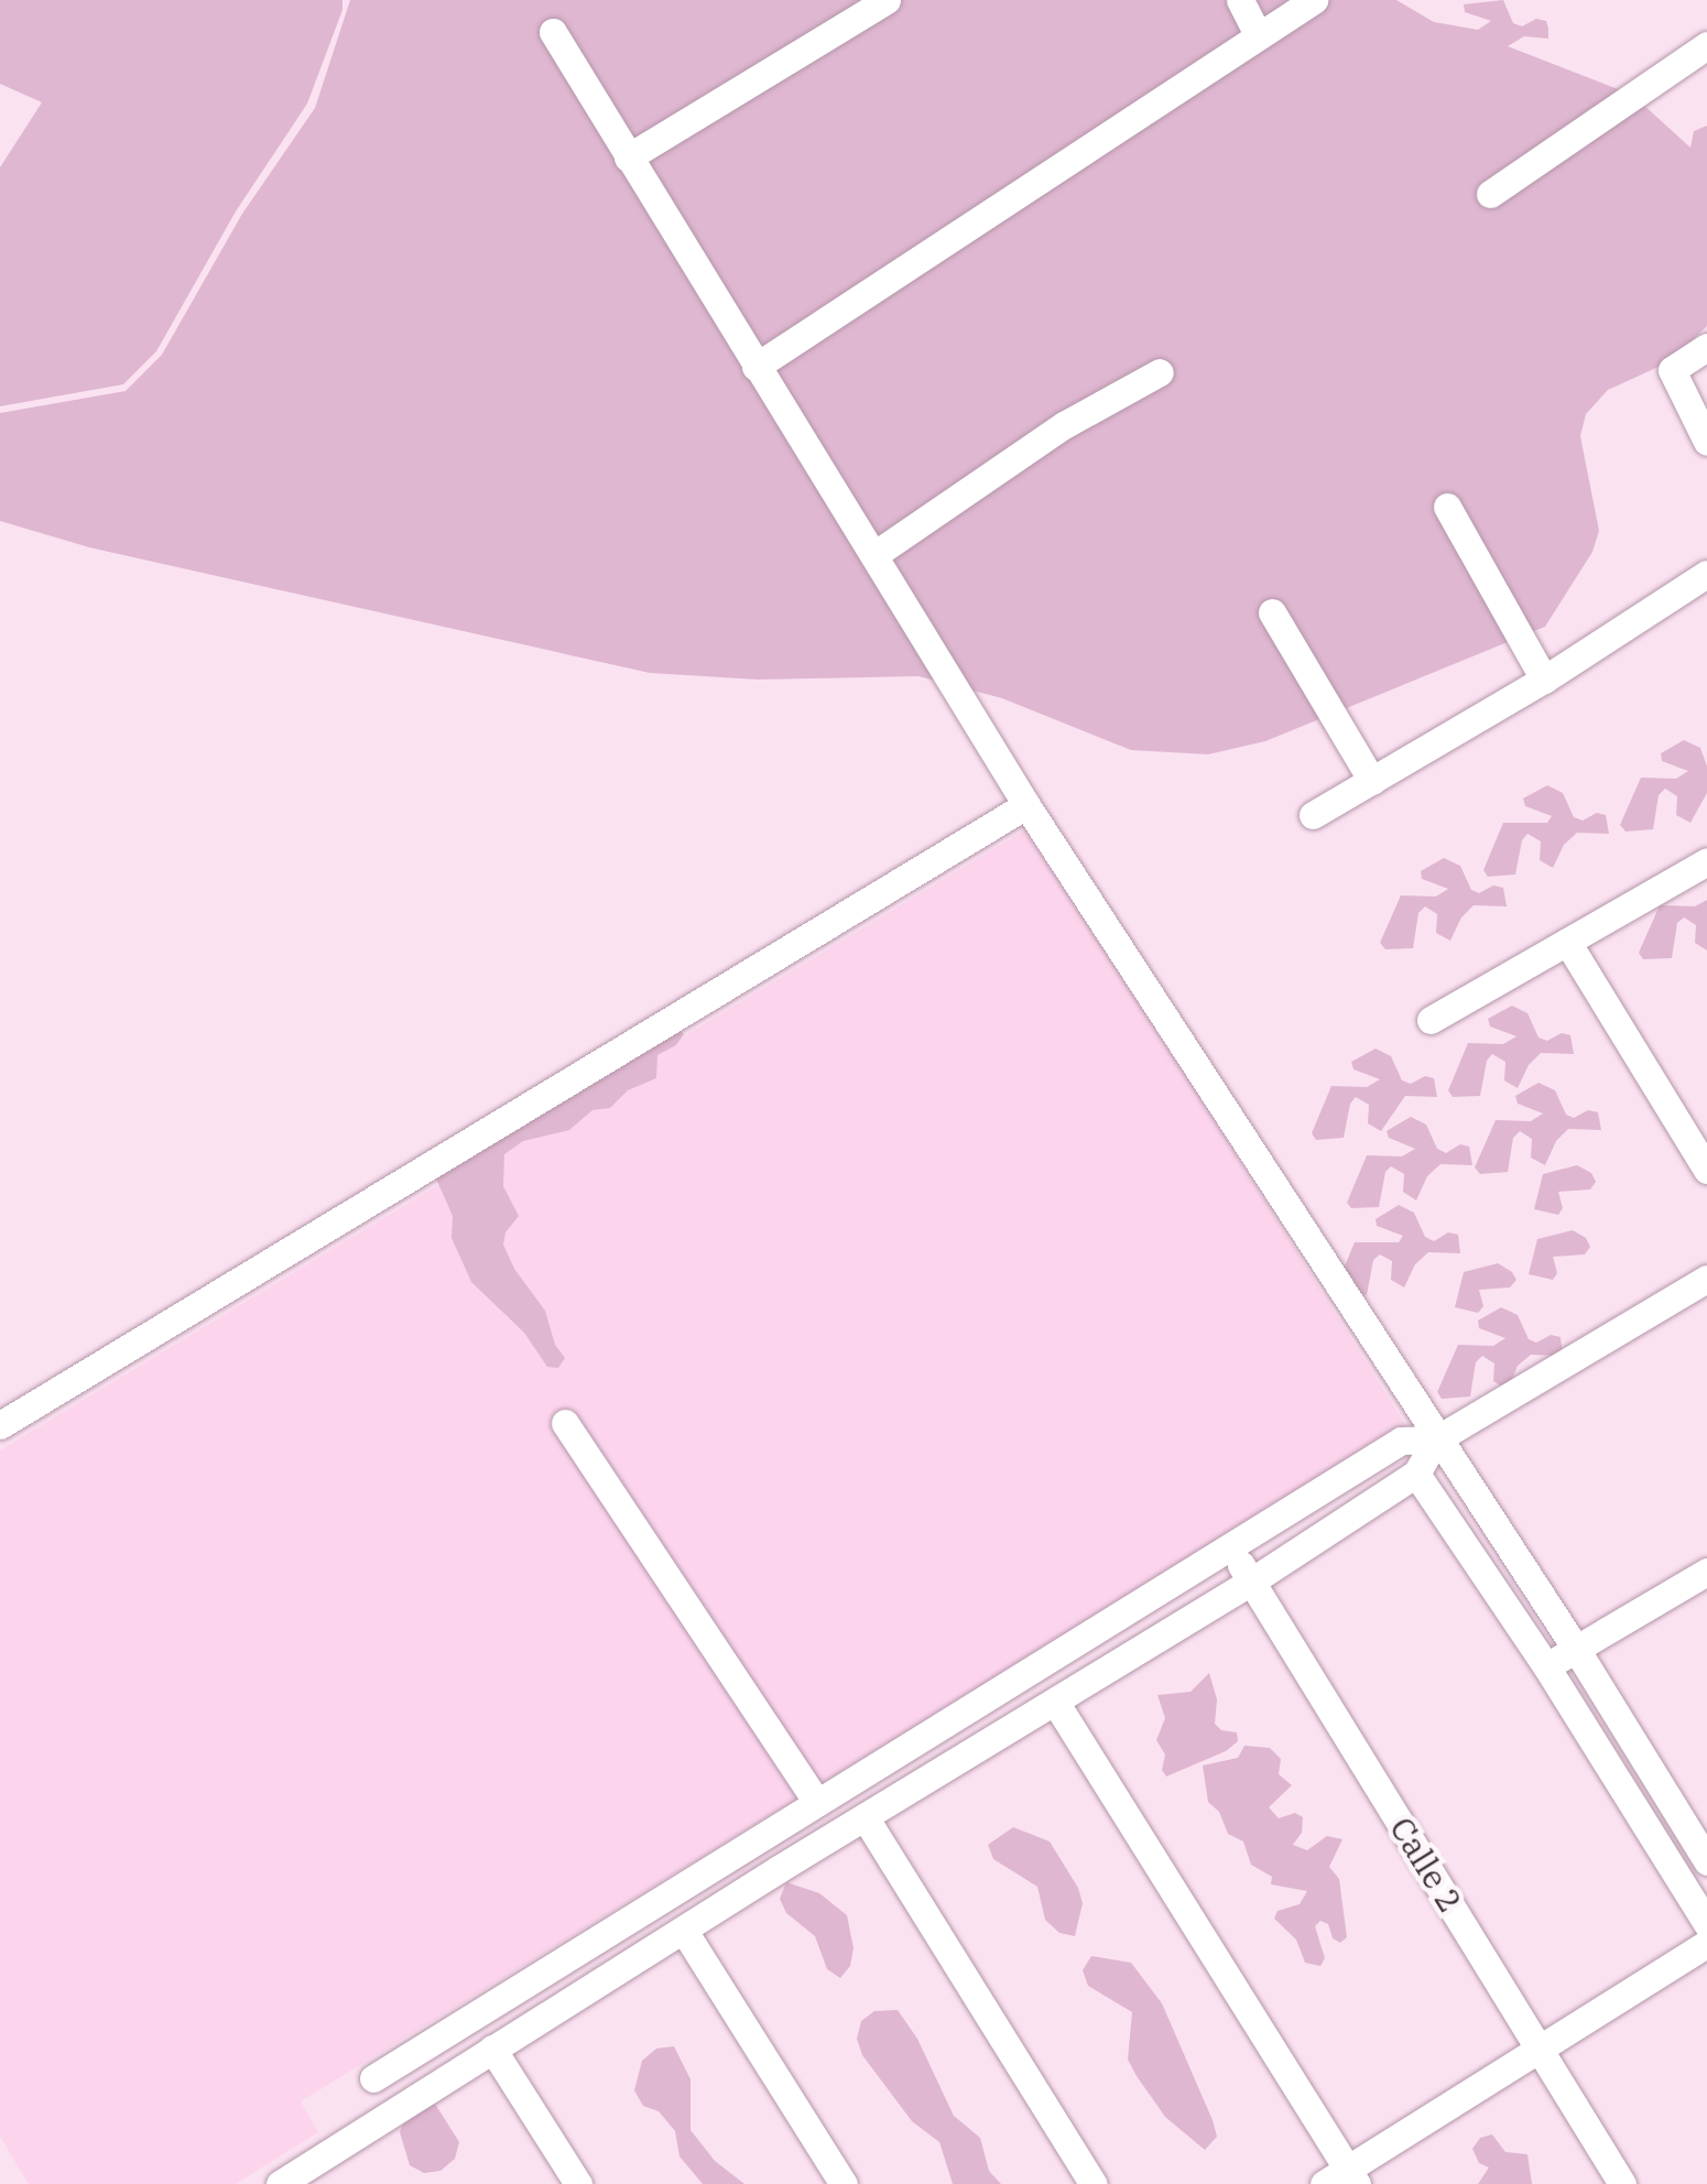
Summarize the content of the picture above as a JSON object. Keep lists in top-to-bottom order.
{
  "streets": {
    "street": ["Calle 2"]
  }
}
